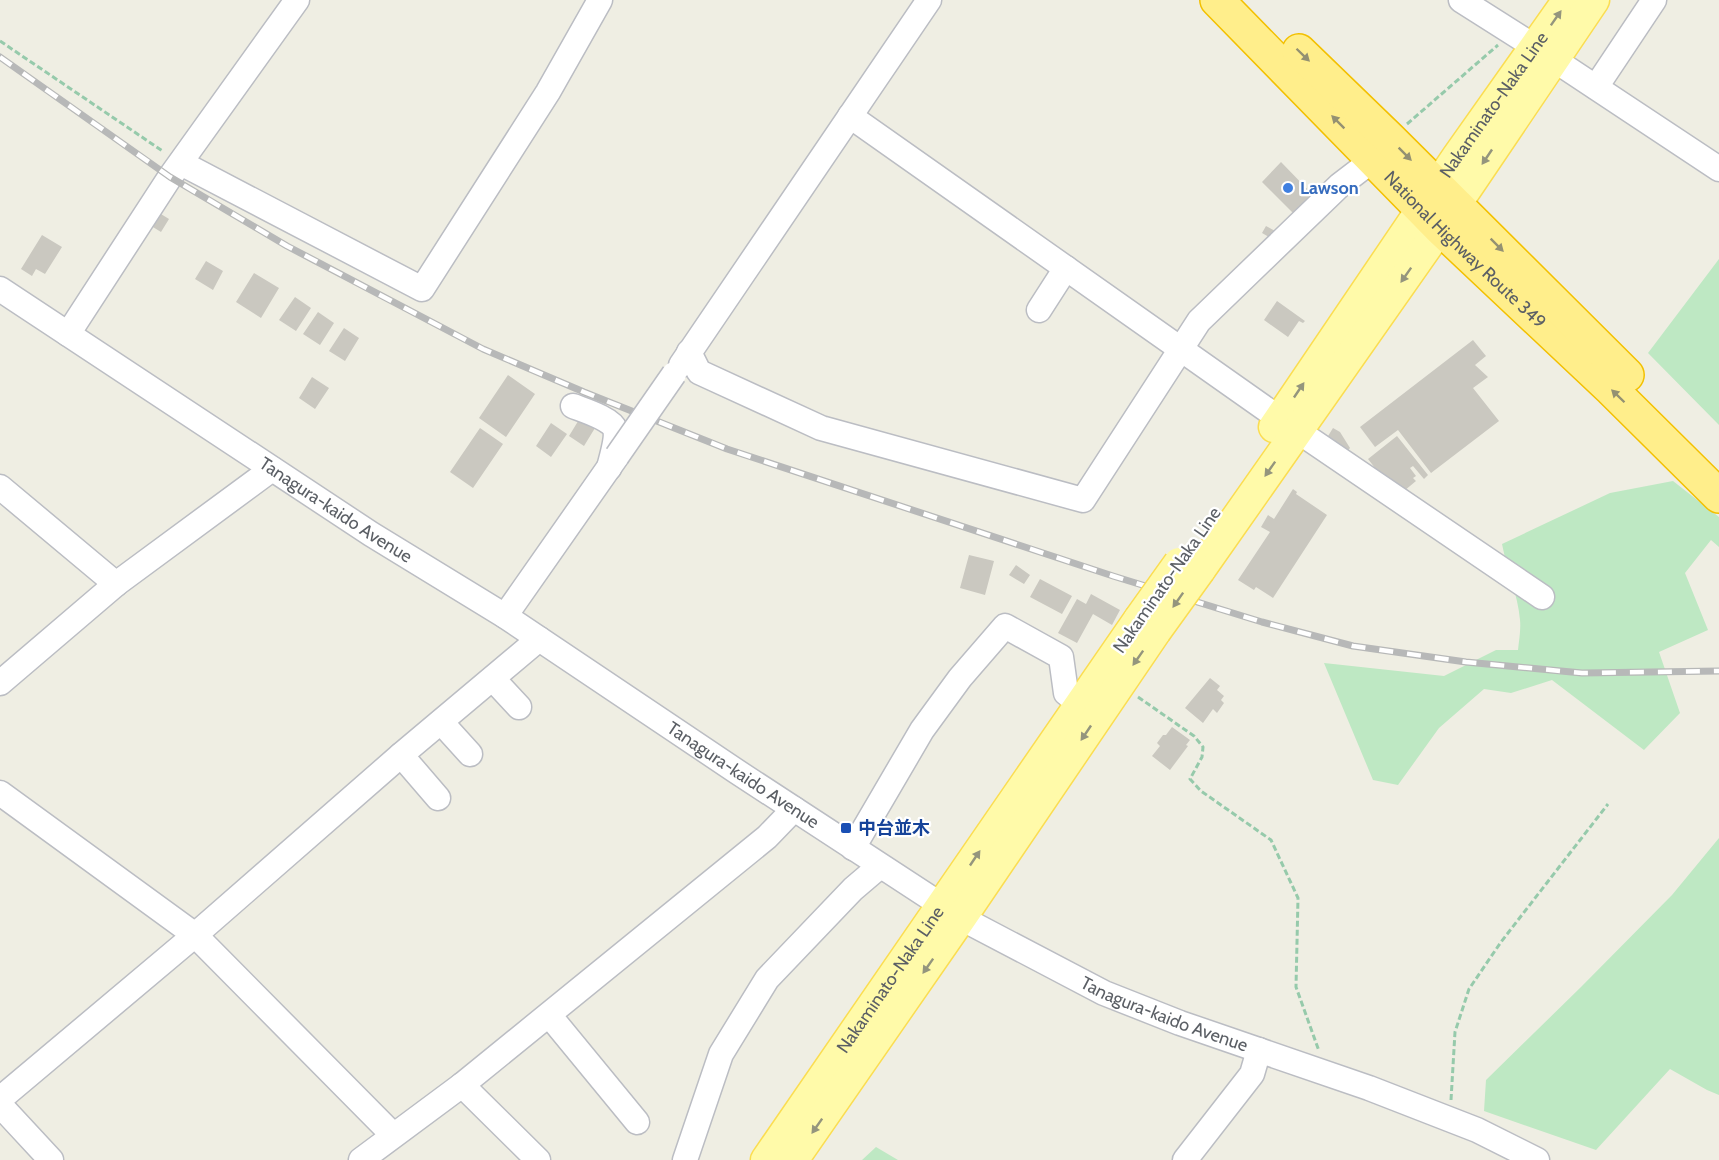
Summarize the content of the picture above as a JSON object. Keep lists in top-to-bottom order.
{
  "streets": {
    "highway": ["National Highway Route 349"],
    "main road": ["Nakaminato-Naka Line"],
    "street": ["Tanagura-kaido Avenue"]
  },
  "crossings": [
    ["Nakaminato-Naka Line", "National Highway Route 349"],
    ["Nakaminato-Naka Line", "Tanagura-kaido Avenue"]
  ],
  "places": {
    "other": ["Lawson"],
    "transit": ["中台並木"]
  }
}
